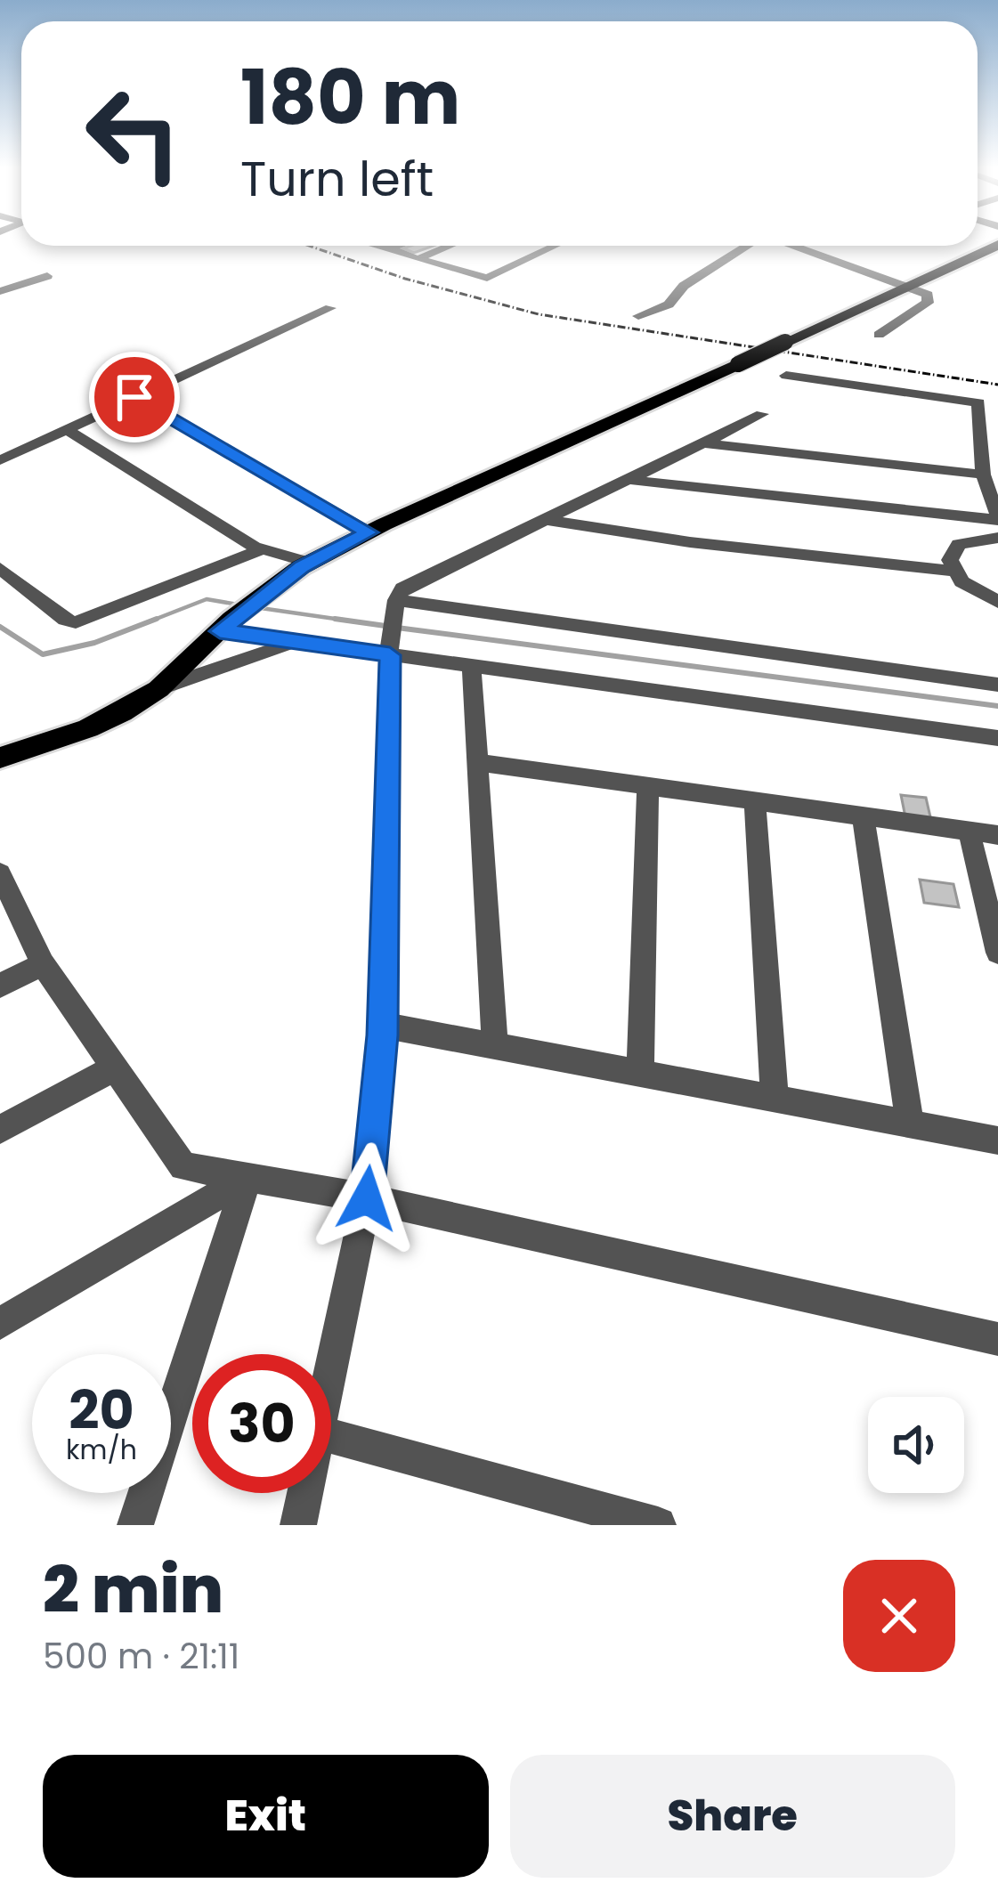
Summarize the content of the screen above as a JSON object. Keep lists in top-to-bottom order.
{
  "page": {
    "turn": ["180 m", "Turn left"],
    "speed": "20 km/h",
    "limit": "30",
    "heading": ["2 min", "500 m · 21:11"],
    "buttons": ["Exit", "Share"]
  }
}
